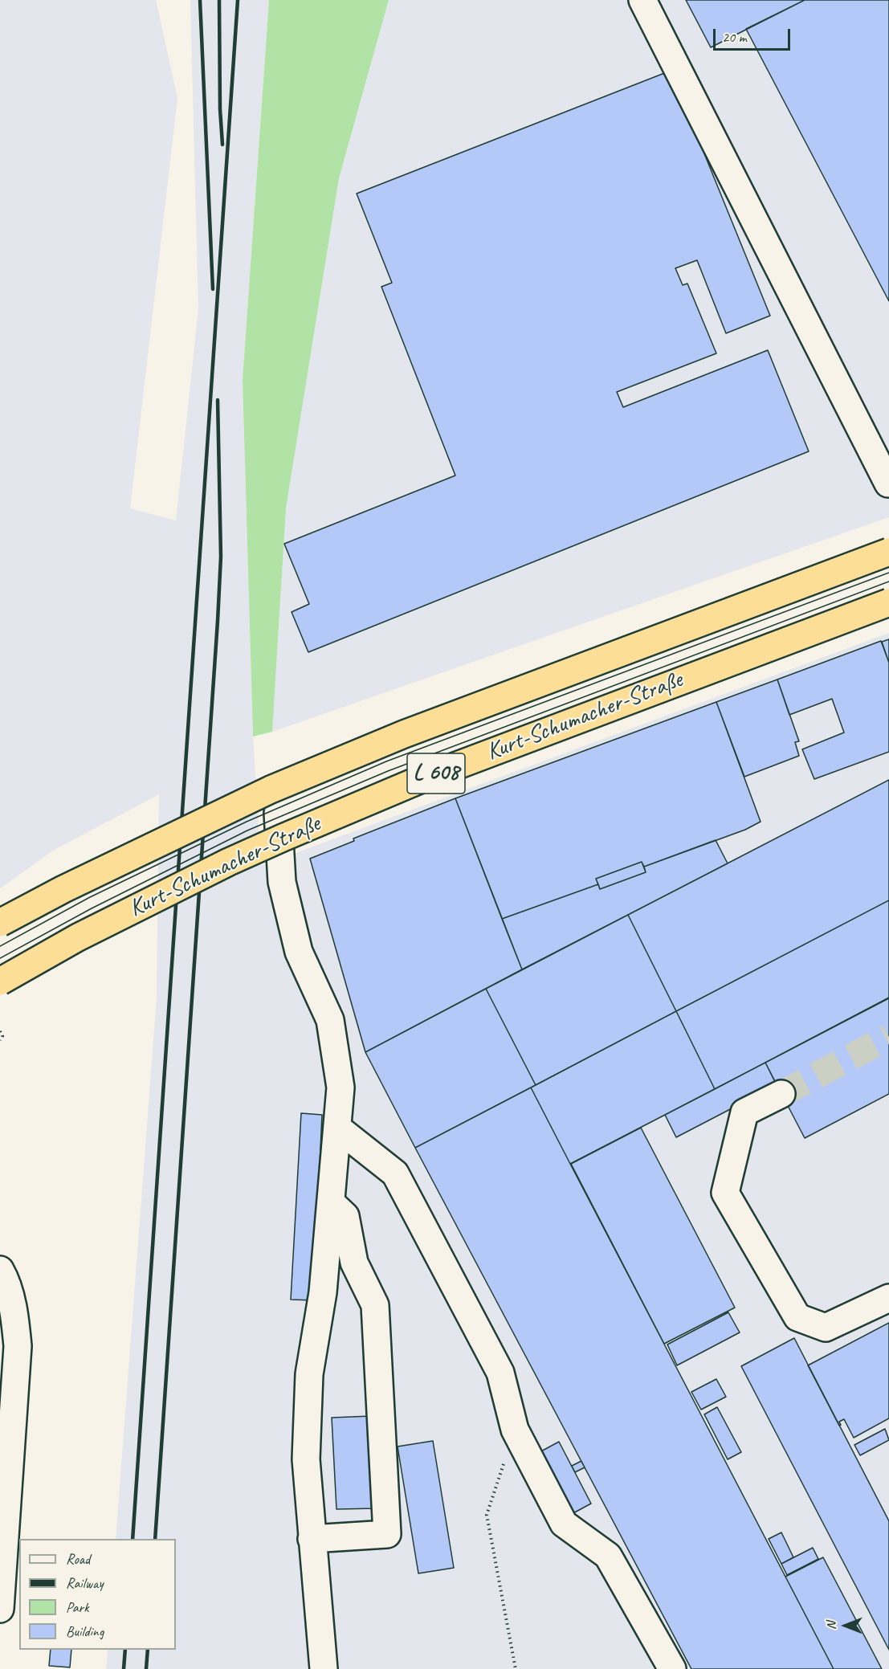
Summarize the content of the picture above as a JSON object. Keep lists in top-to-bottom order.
{
  "streets": {
    "main road": ["Kurt-Schumacher-Straße", "L 608"]
  },
  "legend": [
    "Road",
    "Railway",
    "Park",
    "Building"
  ],
  "scale_bar": "20 m",
  "north": "left"
}
